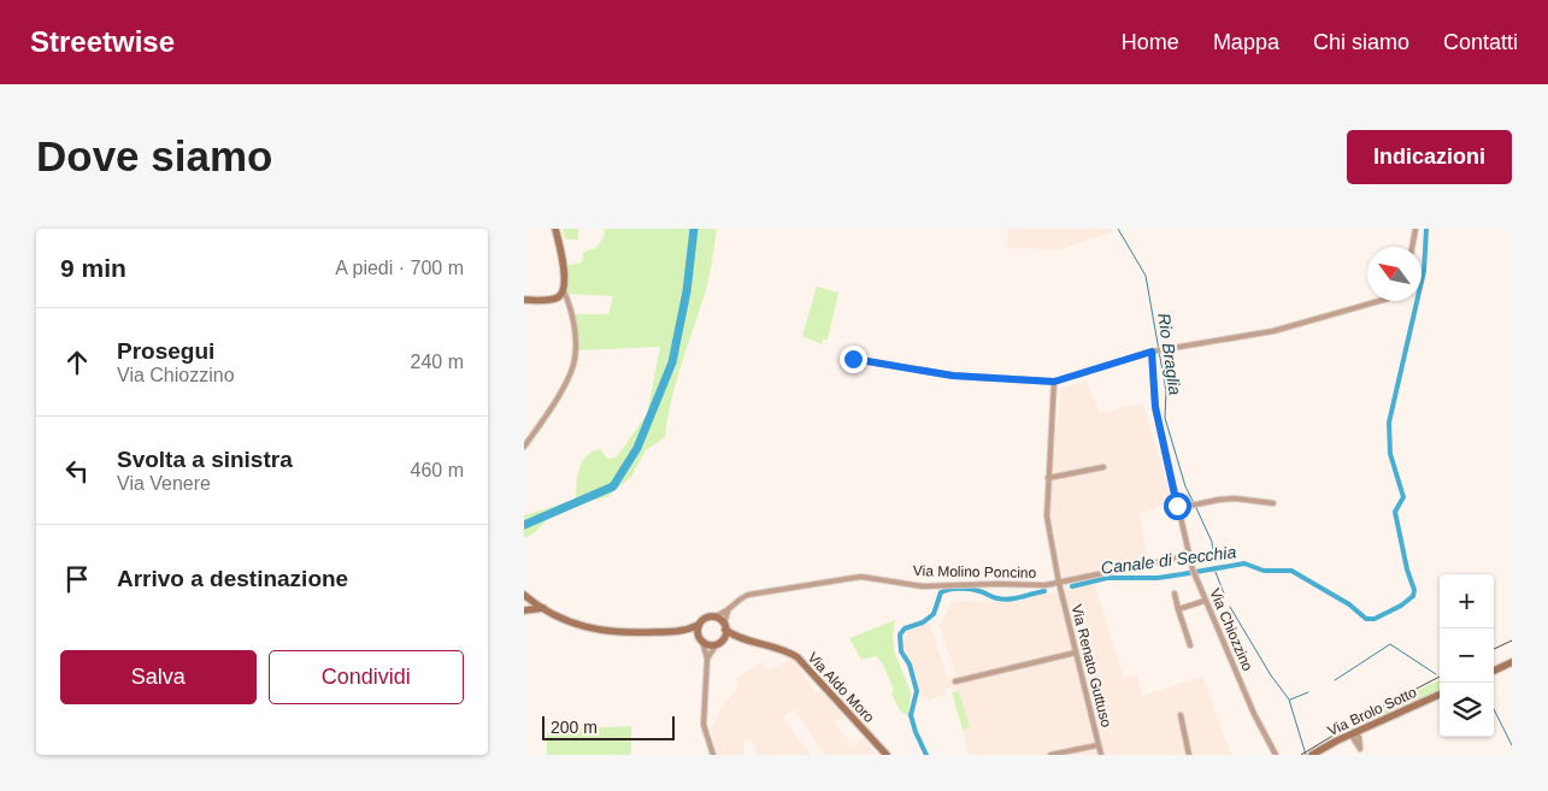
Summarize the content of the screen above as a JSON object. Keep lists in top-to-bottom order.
{
  "streets": {
    "main road": ["Via Aldo Moro", "Via Brolo Sotto"],
    "street": ["Via Molino Poncino", "Via Chiozzino", "Via Renato Guttuso"]
  },
  "crossings": [
    ["Via Molino Poncino", "Via Chiozzino"],
    ["Via Molino Poncino", "Via Renato Guttuso"],
    ["Via Molino Poncino", "Via Aldo Moro"]
  ],
  "water": ["Rio Braglia", "Canale di Secchia"],
  "scale_bar": "200 m",
  "north": "top left",
  "page": {
    "header": "Streetwise",
    "nav": [
      "Home",
      "Mappa",
      "Chi siamo",
      "Contatti"
    ],
    "buttons": [
      "Indicazioni",
      ["Salva", "Condividi"]
    ],
    "title": "Dove siamo",
    "heading": ["9 min", "A piedi · 700 m"],
    "list": [
      ["Prosegui", "Via Chiozzino", "240 m"],
      ["Svolta a sinistra", "Via Venere", "460 m"],
      "Arrivo a destinazione"
    ],
    "map_buttons": ["+", "−"],
    "scale": "200 m"
  }
}
